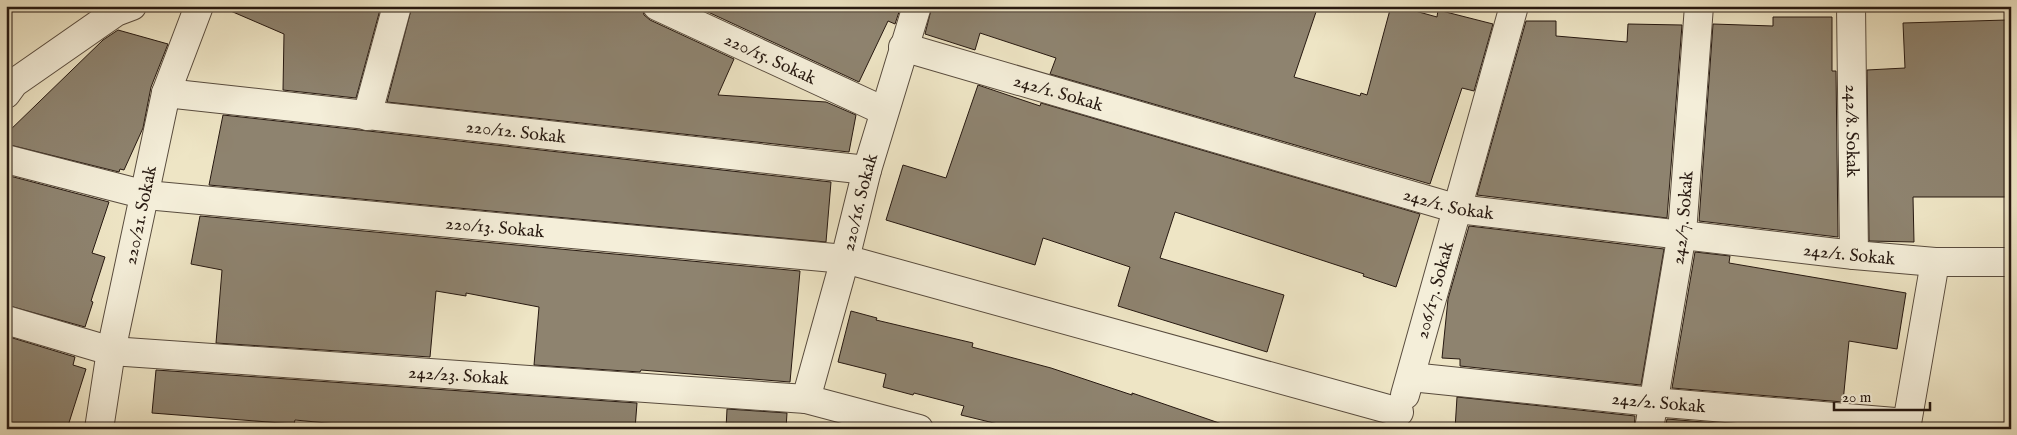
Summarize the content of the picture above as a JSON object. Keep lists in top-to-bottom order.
{
  "streets": {
    "street": [
      "220/15. Sokak",
      "242/1. Sokak",
      "242/8. Sokak",
      "220/12. Sokak",
      "220/16. Sokak",
      "220/21. Sokak",
      "242/7. Sokak",
      "220/13. Sokak",
      "206/17. Sokak",
      "242/23. Sokak",
      "242/2. Sokak"
    ]
  },
  "crossings": [
    ["220/15. Sokak", "220/16. Sokak"],
    ["242/1. Sokak", "242/8. Sokak"],
    ["242/1. Sokak", "220/16. Sokak"],
    ["242/1. Sokak", "242/7. Sokak"],
    ["242/1. Sokak", "206/17. Sokak"],
    ["220/12. Sokak", "220/16. Sokak"],
    ["220/12. Sokak", "220/21. Sokak"],
    ["220/16. Sokak", "220/13. Sokak"],
    ["220/16. Sokak", "242/23. Sokak"],
    ["220/21. Sokak", "220/13. Sokak"],
    ["220/21. Sokak", "242/23. Sokak"],
    ["242/7. Sokak", "242/2. Sokak"],
    ["220/13. Sokak", "206/17. Sokak"],
    ["206/17. Sokak", "242/2. Sokak"]
  ],
  "scale_bar": "20 m"
}
